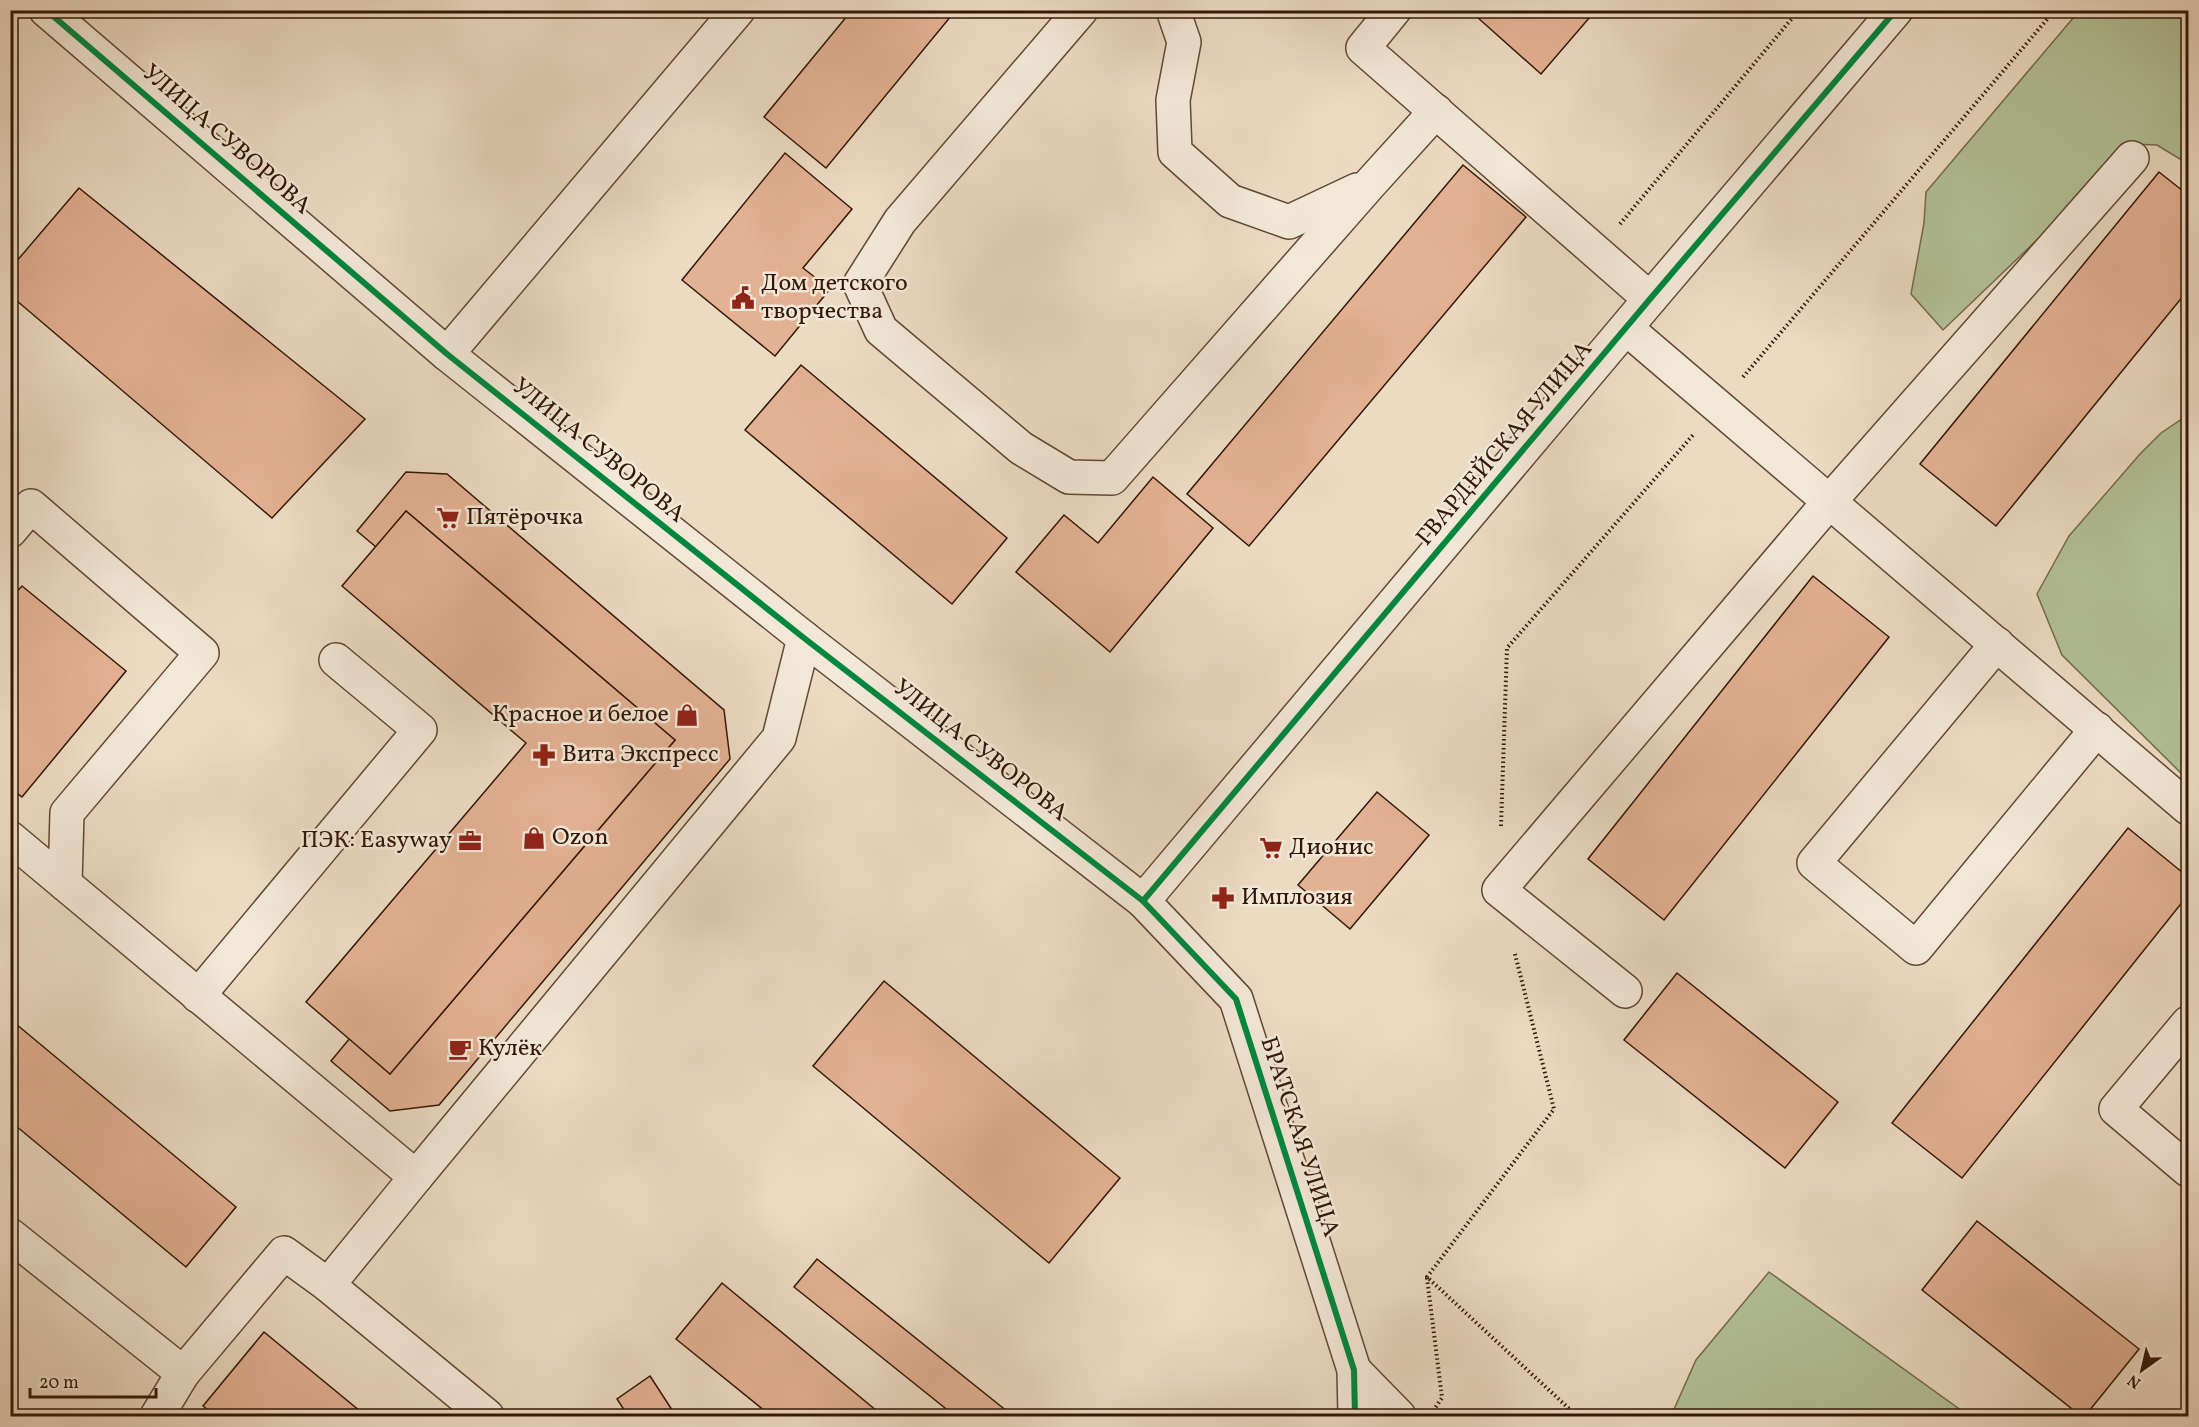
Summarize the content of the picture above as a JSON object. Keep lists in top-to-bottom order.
{
  "streets": {
    "street": ["УЛИЦА СУВОРОВА", "ГВАРДЕЙСКАЯ УЛИЦА", "БРАТСКАЯ УЛИЦА"]
  },
  "crossings": [
    ["УЛИЦА СУВОРОВА", "ГВАРДЕЙСКАЯ УЛИЦА"],
    ["УЛИЦА СУВОРОВА", "БРАТСКАЯ УЛИЦА"],
    ["ГВАРДЕЙСКАЯ УЛИЦА", "БРАТСКАЯ УЛИЦА"]
  ],
  "places": {
    "public building": ["Дом детского творчества"],
    "supermarket": ["Пятёрочка", "Дионис"],
    "shop": ["Красное и белое", "Ozon"],
    "pharmacy": ["Вита Экспресс", "Имплозия"],
    "office": ["ПЭК: Easyway"],
    "cafe": ["Кулёк"]
  },
  "scale_bar": "20 m",
  "north": "bottom left"
}
